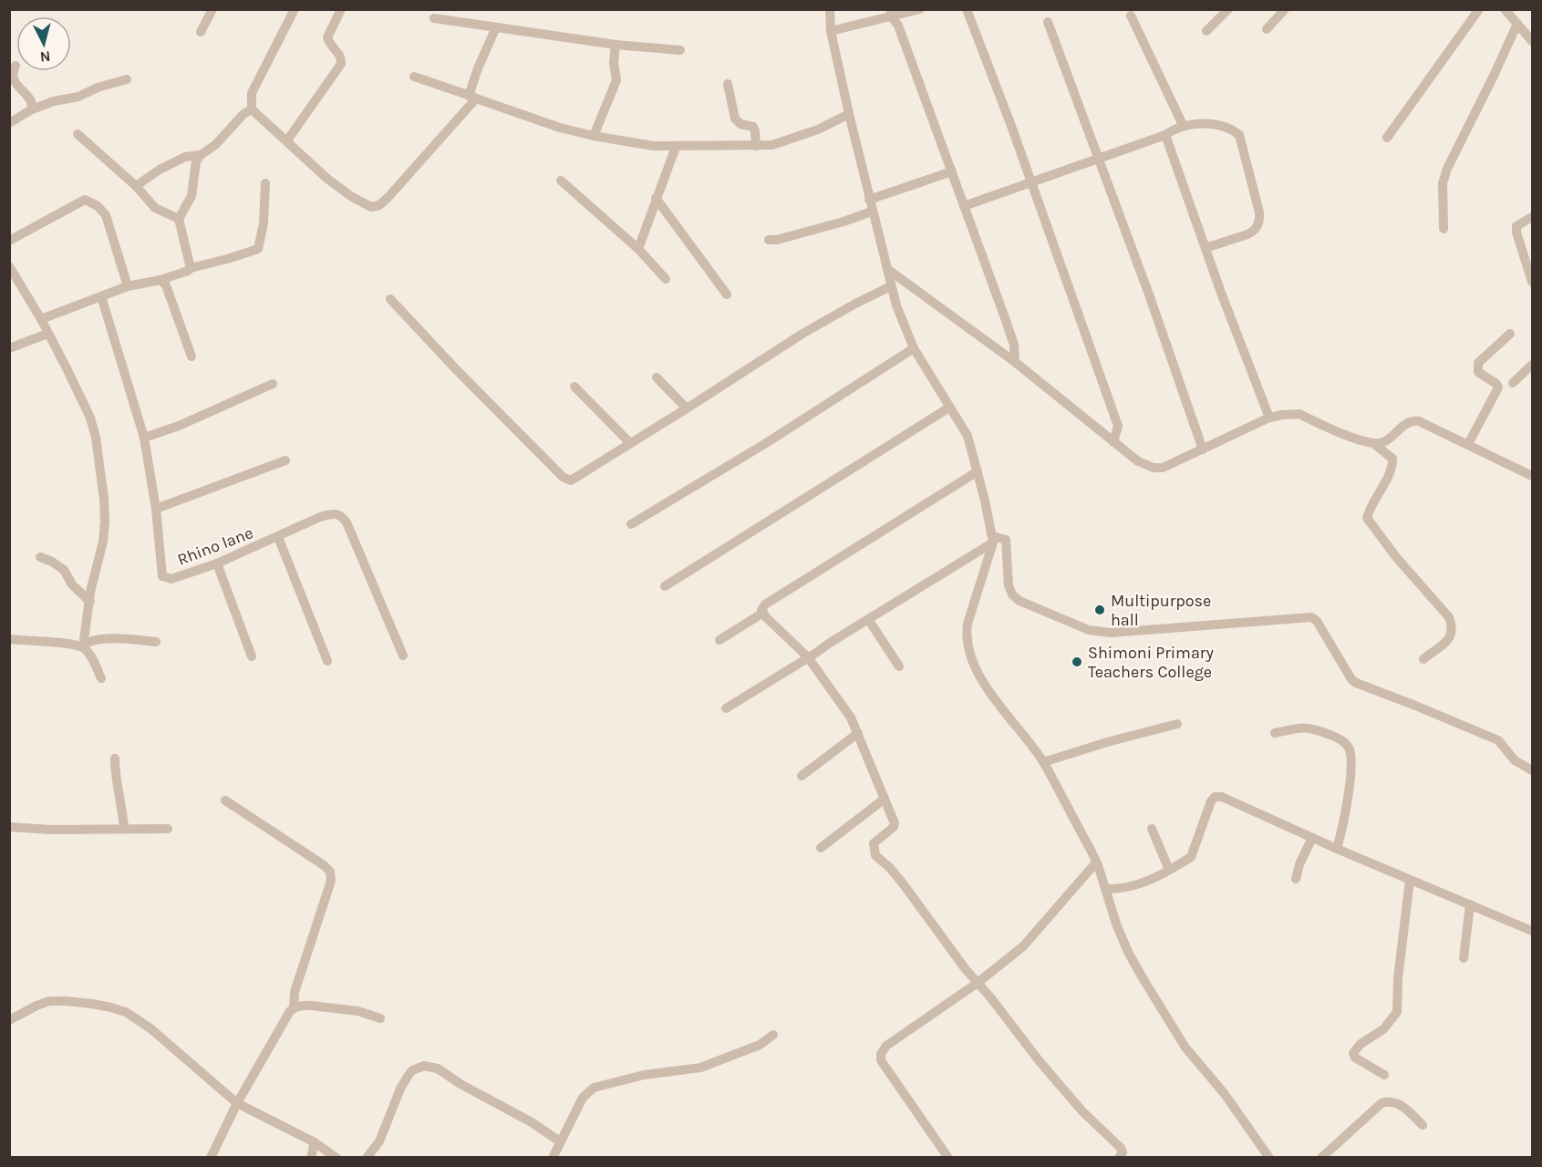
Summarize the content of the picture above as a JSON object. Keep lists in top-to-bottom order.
{
  "streets": {
    "street": ["Rhino lane"]
  },
  "places": ["Multipurpose hall", "Shimoni Primary Teachers College"],
  "north": "bottom"
}
